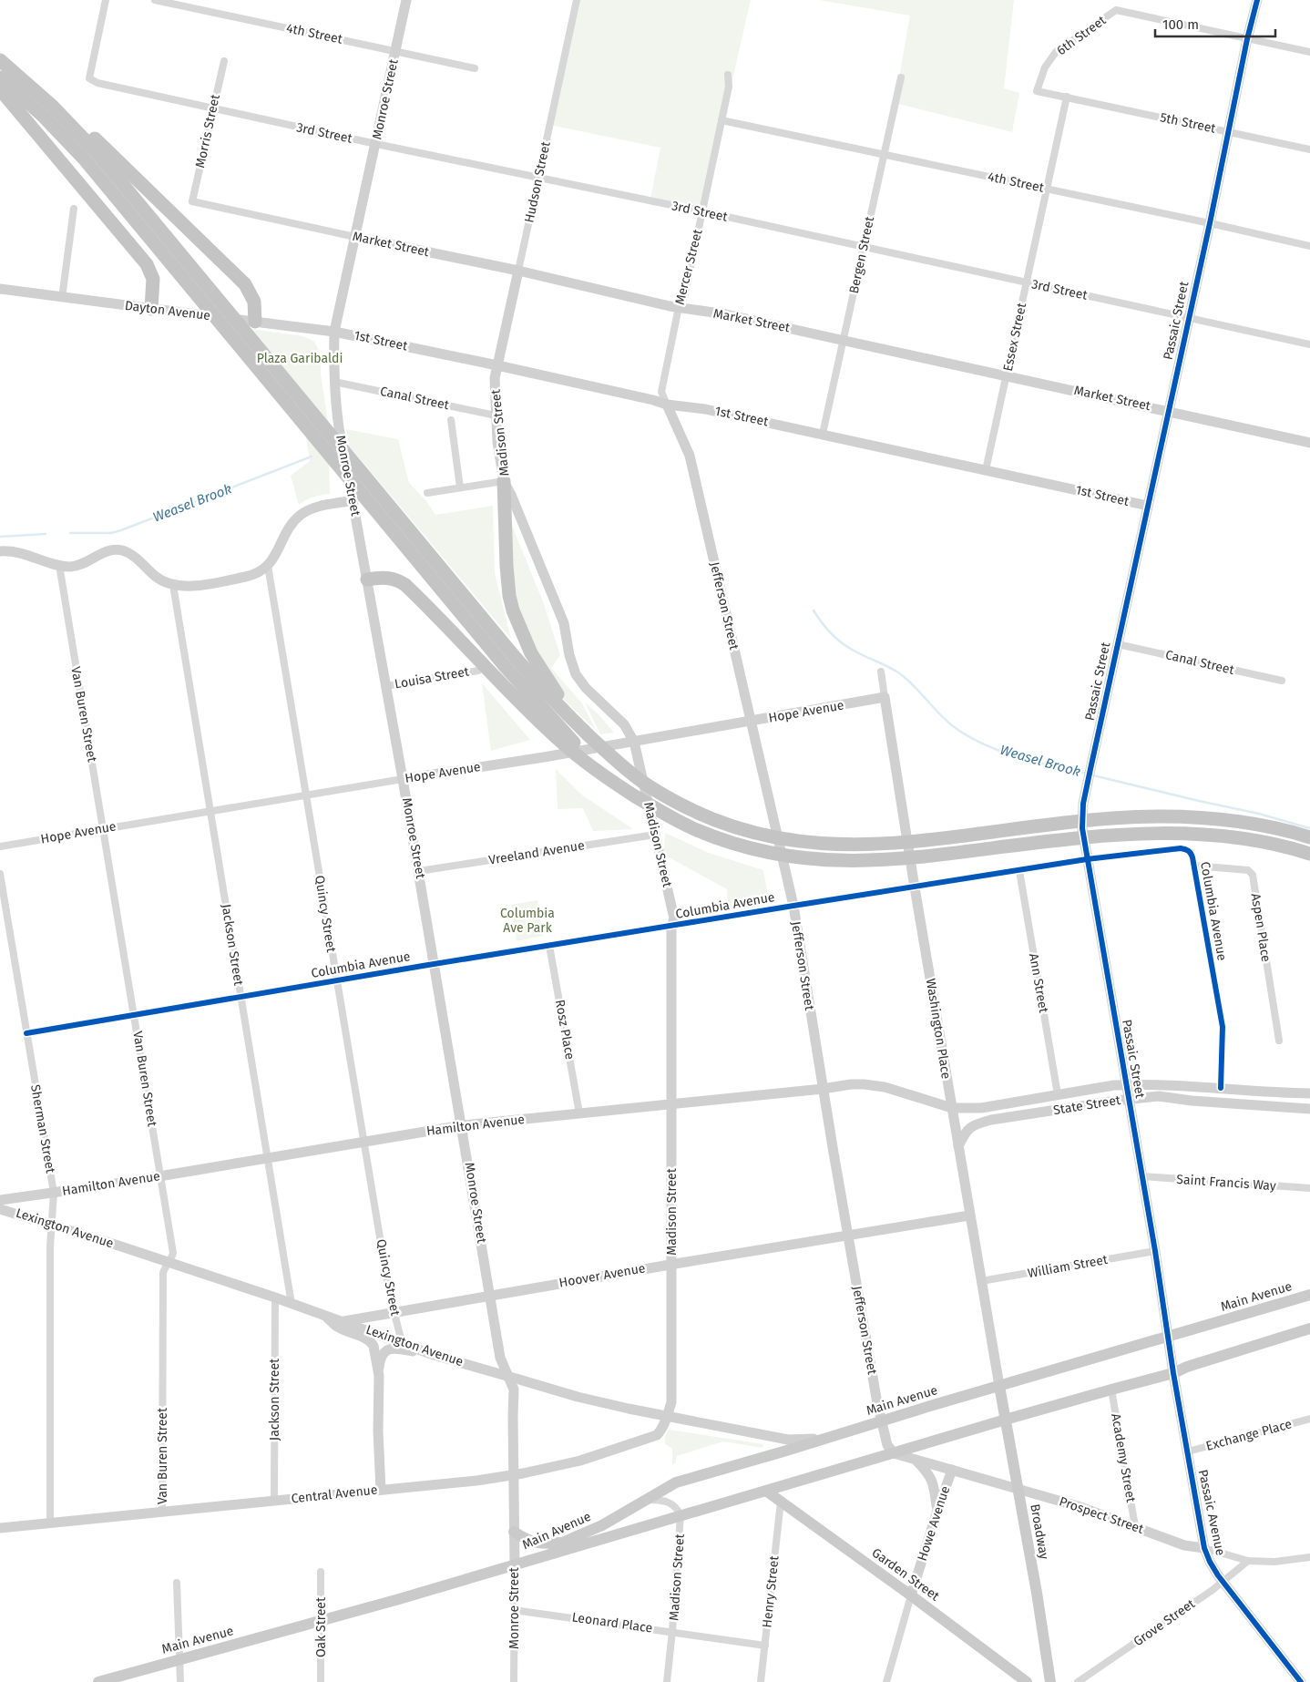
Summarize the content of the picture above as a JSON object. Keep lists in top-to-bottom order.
{
  "streets": {
    "main road": [
      "Monroe Street",
      "Hudson Street",
      "Market Street",
      "Dayton Avenue",
      "Passaic Street",
      "1st Street",
      "Madison Street",
      "Jefferson Street",
      "Hope Avenue",
      "Washington Place",
      "State Street",
      "Hamilton Avenue",
      "Lexington Avenue",
      "Hoover Avenue",
      "Main Avenue",
      "Central Avenue",
      "Passaic Avenue",
      "Prospect Street",
      "Howe Avenue",
      "Broadway",
      "Garden Street"
    ],
    "street": [
      "4th Street",
      "6th Street",
      "5th Street",
      "Morris Street",
      "3rd Street",
      "Bergen Street",
      "Mercer Street",
      "Essex Street",
      "Canal Street",
      "Louisa Street",
      "Van Buren Street",
      "Vreeland Avenue",
      "Columbia Avenue",
      "Quincy Street",
      "Aspen Place",
      "Jackson Street",
      "Ann Street",
      "Rosz Place",
      "Sherman Street",
      "Saint Francis Way",
      "William Street",
      "Exchange Place",
      "Academy Street",
      "Henry Street",
      "Leonard Place",
      "Grove Street",
      "Oak Street"
    ]
  },
  "crossings": [
    ["4th Street", "Monroe Street"],
    ["4th Street", "Bergen Street"],
    ["4th Street", "Mercer Street"],
    ["4th Street", "Passaic Street"],
    ["4th Street", "Essex Street"],
    ["6th Street", "5th Street"],
    ["6th Street", "Passaic Street"],
    ["6th Street", "Essex Street"],
    ["Monroe Street", "3rd Street"],
    ["Monroe Street", "Market Street"],
    ["Monroe Street", "Dayton Avenue"],
    ["Monroe Street", "1st Street"],
    ["Monroe Street", "Canal Street"],
    ["Monroe Street", "Louisa Street"],
    ["Monroe Street", "Hope Avenue"],
    ["Monroe Street", "Vreeland Avenue"],
    ["Monroe Street", "Columbia Avenue"],
    ["Monroe Street", "Hamilton Avenue"],
    ["Monroe Street", "Lexington Avenue"],
    ["Monroe Street", "Hoover Avenue"],
    ["Monroe Street", "Main Avenue"],
    ["Monroe Street", "Central Avenue"],
    ["Monroe Street", "Leonard Place"],
    ["5th Street", "Passaic Street"],
    ["5th Street", "Essex Street"],
    ["Morris Street", "3rd Street"],
    ["Morris Street", "Market Street"],
    ["3rd Street", "Hudson Street"],
    ["3rd Street", "Bergen Street"],
    ["3rd Street", "Mercer Street"],
    ["3rd Street", "Passaic Street"],
    ["3rd Street", "Essex Street"],
    ["Hudson Street", "Market Street"],
    ["Hudson Street", "1st Street"],
    ["Hudson Street", "Madison Street"],
    ["Market Street", "Bergen Street"],
    ["Market Street", "Mercer Street"],
    ["Market Street", "Passaic Street"],
    ["Market Street", "Essex Street"],
    ["Bergen Street", "1st Street"],
    ["Mercer Street", "1st Street"],
    ["Mercer Street", "Jefferson Street"],
    ["Dayton Avenue", "1st Street"],
    ["Passaic Street", "1st Street"],
    ["Passaic Street", "Canal Street"],
    ["Passaic Street", "Columbia Avenue"],
    ["Passaic Street", "State Street"],
    ["Passaic Street", "Saint Francis Way"],
    ["Passaic Street", "William Street"],
    ["Passaic Street", "Main Avenue"],
    ["Passaic Street", "Passaic Avenue"],
    ["Essex Street", "1st Street"],
    ["1st Street", "Madison Street"],
    ["1st Street", "Jefferson Street"],
    ["Canal Street", "Madison Street"],
    ["Madison Street", "Hope Avenue"],
    ["Madison Street", "Vreeland Avenue"],
    ["Madison Street", "Columbia Avenue"],
    ["Madison Street", "Hamilton Avenue"],
    ["Madison Street", "Lexington Avenue"],
    ["Madison Street", "Hoover Avenue"],
    ["Madison Street", "Main Avenue"],
    ["Madison Street", "Central Avenue"],
    ["Madison Street", "Leonard Place"],
    ["Jefferson Street", "Hope Avenue"],
    ["Jefferson Street", "Columbia Avenue"],
    ["Jefferson Street", "Hamilton Avenue"],
    ["Jefferson Street", "Hoover Avenue"],
    ["Jefferson Street", "Main Avenue"],
    ["Jefferson Street", "Prospect Street"],
    ["Hope Avenue", "Van Buren Street"],
    ["Hope Avenue", "Quincy Street"],
    ["Hope Avenue", "Jackson Street"],
    ["Hope Avenue", "Washington Place"],
    ["Van Buren Street", "Columbia Avenue"],
    ["Van Buren Street", "Hamilton Avenue"],
    ["Van Buren Street", "Lexington Avenue"],
    ["Van Buren Street", "Central Avenue"],
    ["Columbia Avenue", "Quincy Street"],
    ["Columbia Avenue", "Aspen Place"],
    ["Columbia Avenue", "Jackson Street"],
    ["Columbia Avenue", "Ann Street"],
    ["Columbia Avenue", "Washington Place"],
    ["Columbia Avenue", "Rosz Place"],
    ["Columbia Avenue", "State Street"],
    ["Columbia Avenue", "Sherman Street"],
    ["Quincy Street", "Hamilton Avenue"],
    ["Quincy Street", "Lexington Avenue"],
    ["Quincy Street", "Hoover Avenue"],
    ["Jackson Street", "Hamilton Avenue"],
    ["Jackson Street", "Lexington Avenue"],
    ["Jackson Street", "Central Avenue"],
    ["Ann Street", "State Street"],
    ["Washington Place", "State Street"],
    ["Washington Place", "Hamilton Avenue"],
    ["Washington Place", "William Street"],
    ["Washington Place", "Hoover Avenue"],
    ["Washington Place", "Main Avenue"],
    ["Washington Place", "Broadway"],
    ["Rosz Place", "Hamilton Avenue"],
    ["State Street", "Hamilton Avenue"],
    ["Hamilton Avenue", "Sherman Street"],
    ["Sherman Street", "Lexington Avenue"],
    ["Sherman Street", "Central Avenue"],
    ["Lexington Avenue", "Hoover Avenue"],
    ["Lexington Avenue", "Main Avenue"],
    ["Main Avenue", "Academy Street"],
    ["Main Avenue", "Passaic Avenue"],
    ["Main Avenue", "Prospect Street"],
    ["Main Avenue", "Broadway"],
    ["Main Avenue", "Garden Street"],
    ["Main Avenue", "Oak Street"],
    ["Exchange Place", "Passaic Avenue"],
    ["Academy Street", "Prospect Street"],
    ["Passaic Avenue", "Prospect Street"],
    ["Passaic Avenue", "Grove Street"],
    ["Prospect Street", "Howe Avenue"],
    ["Prospect Street", "Broadway"],
    ["Prospect Street", "Grove Street"],
    ["Howe Avenue", "Garden Street"],
    ["Garden Street", "Henry Street"],
    ["Henry Street", "Leonard Place"]
  ],
  "water": ["Weasel Brook"],
  "parks": ["Plaza Garibaldi", "Columbia Ave Park"],
  "scale_bar": "100 m"
}
